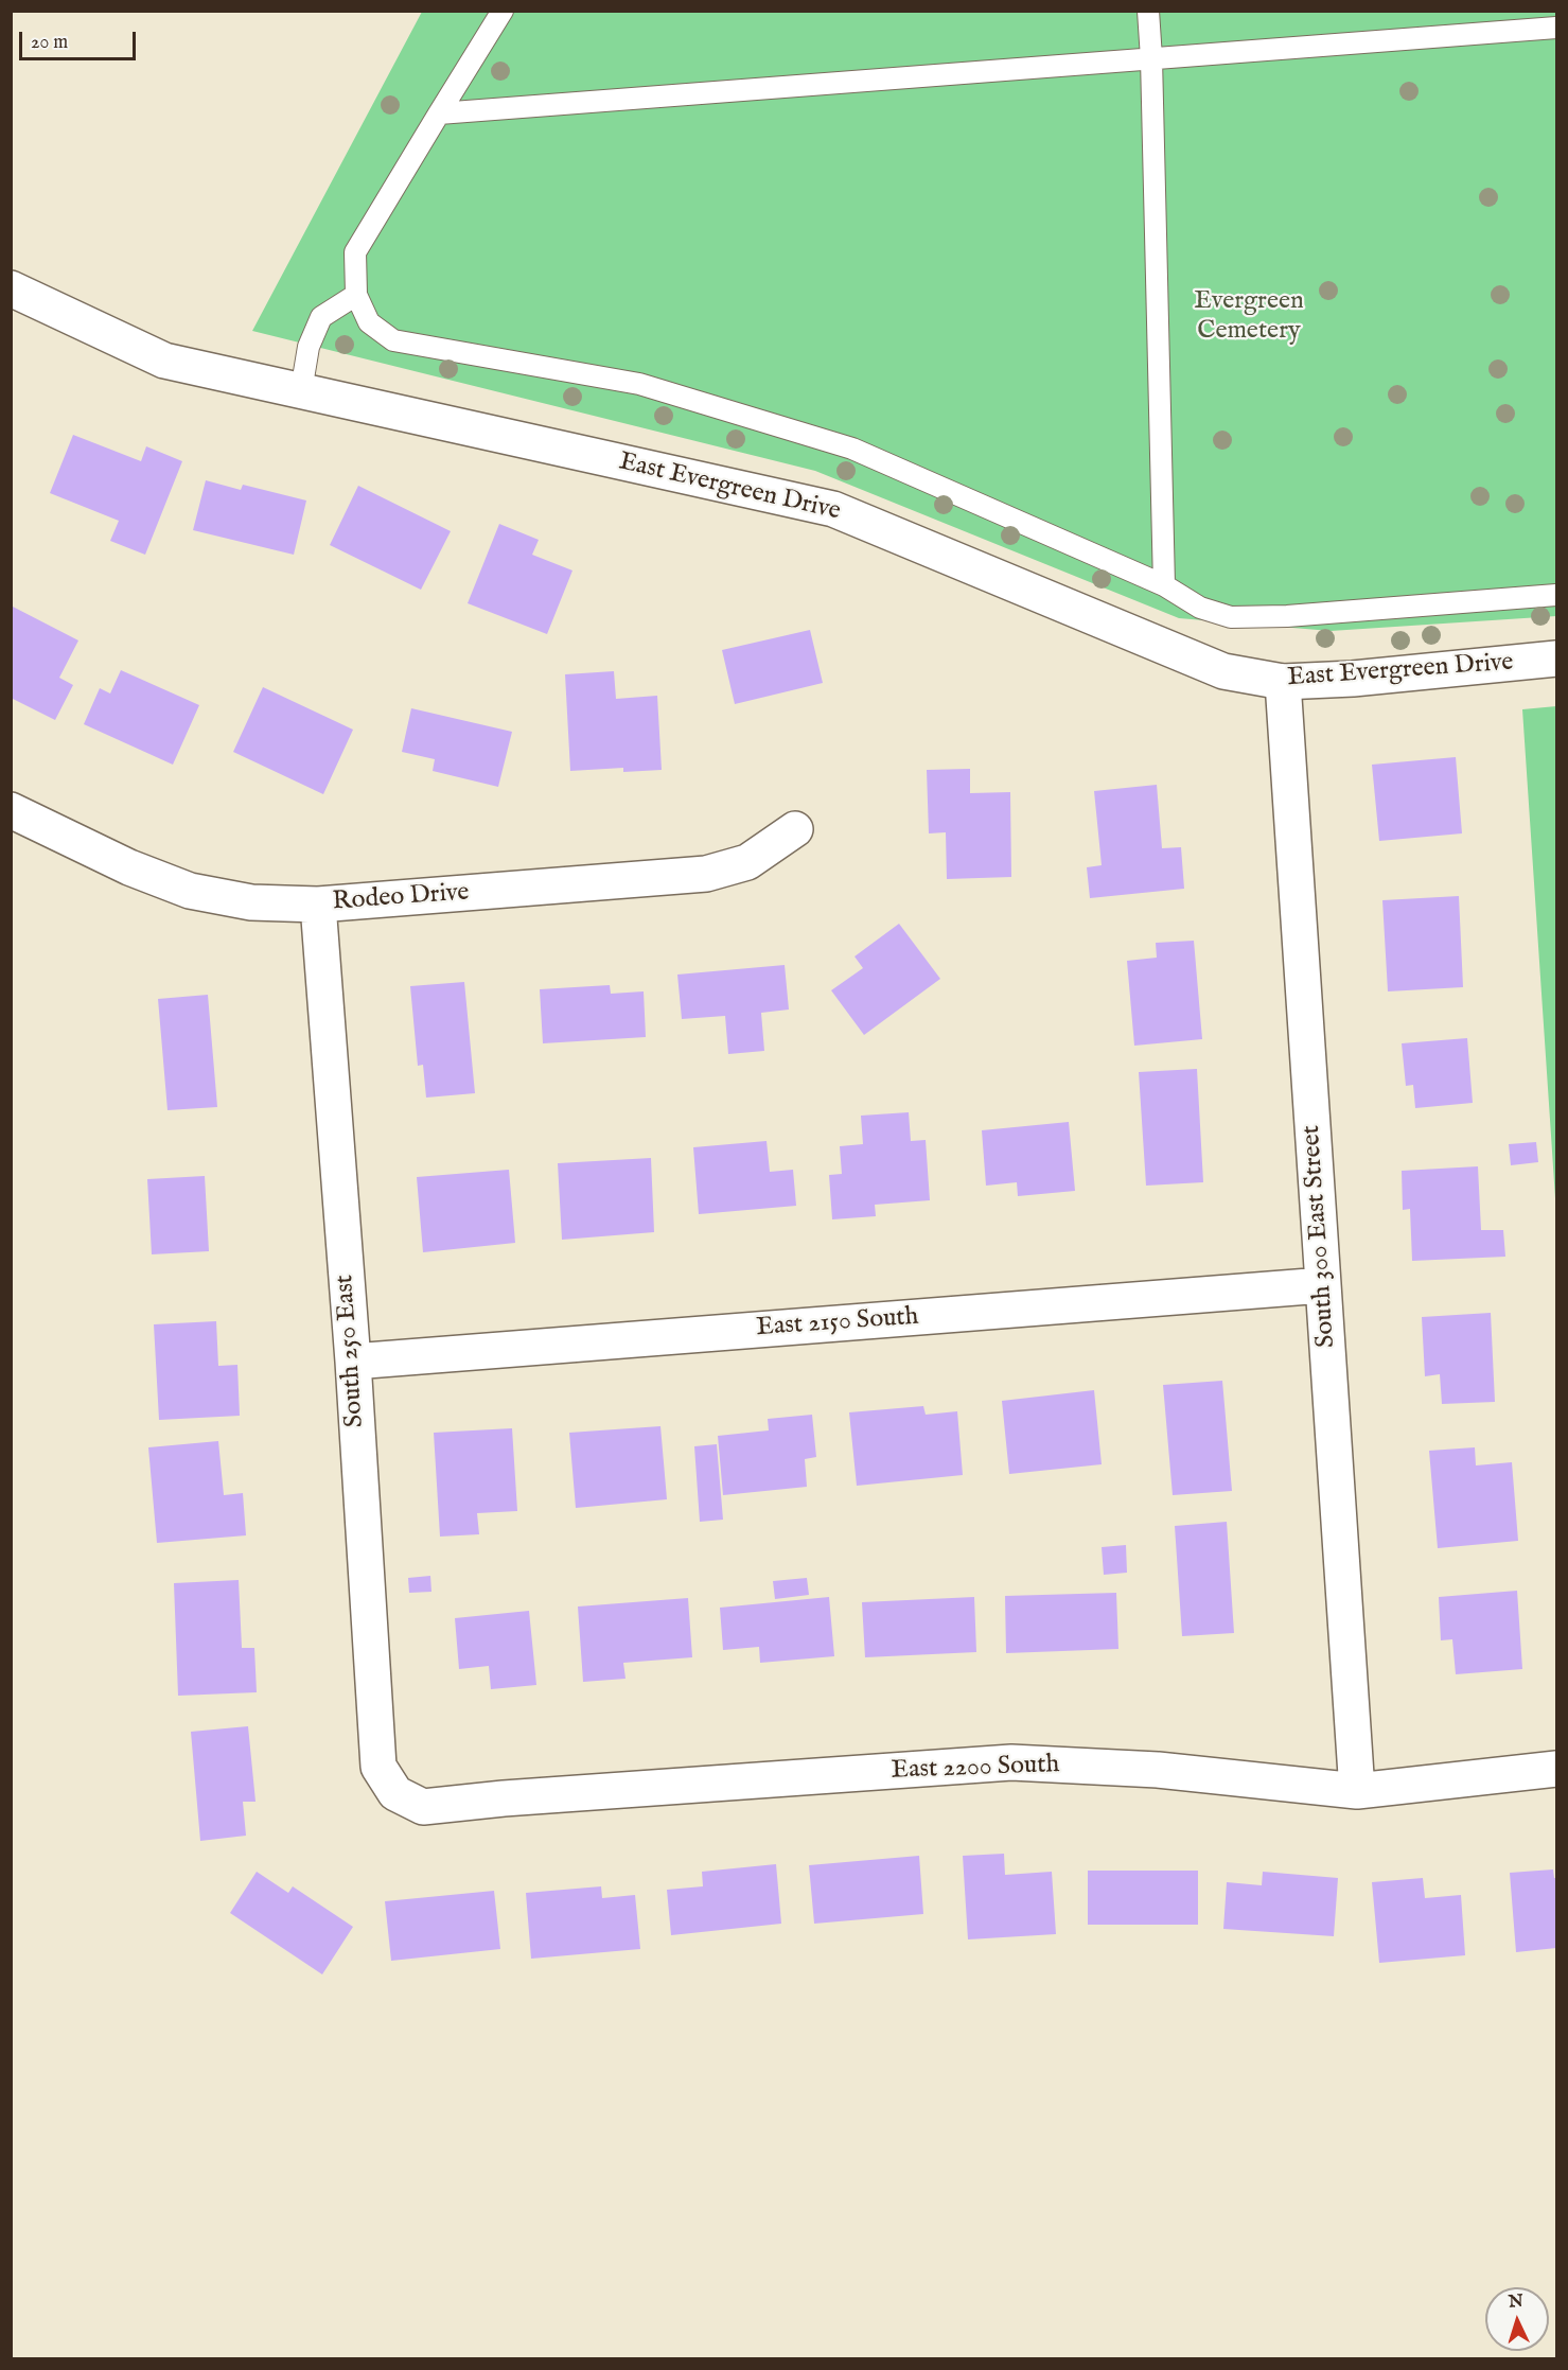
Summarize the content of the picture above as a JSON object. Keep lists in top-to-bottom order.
{
  "streets": {
    "street": [
      "East Evergreen Drive",
      "Rodeo Drive",
      "South 300 East Street",
      "East 2150 South",
      "South 250 East",
      "East 2200 South"
    ]
  },
  "crossings": [
    ["East Evergreen Drive", "South 300 East Street"],
    ["Rodeo Drive", "South 250 East"],
    ["South 300 East Street", "East 2150 South"],
    ["South 300 East Street", "East 2200 South"],
    ["East 2150 South", "South 250 East"],
    ["South 250 East", "East 2200 South"]
  ],
  "parks": ["Evergreen Cemetery"],
  "scale_bar": "20 m",
  "north": "top"
}
